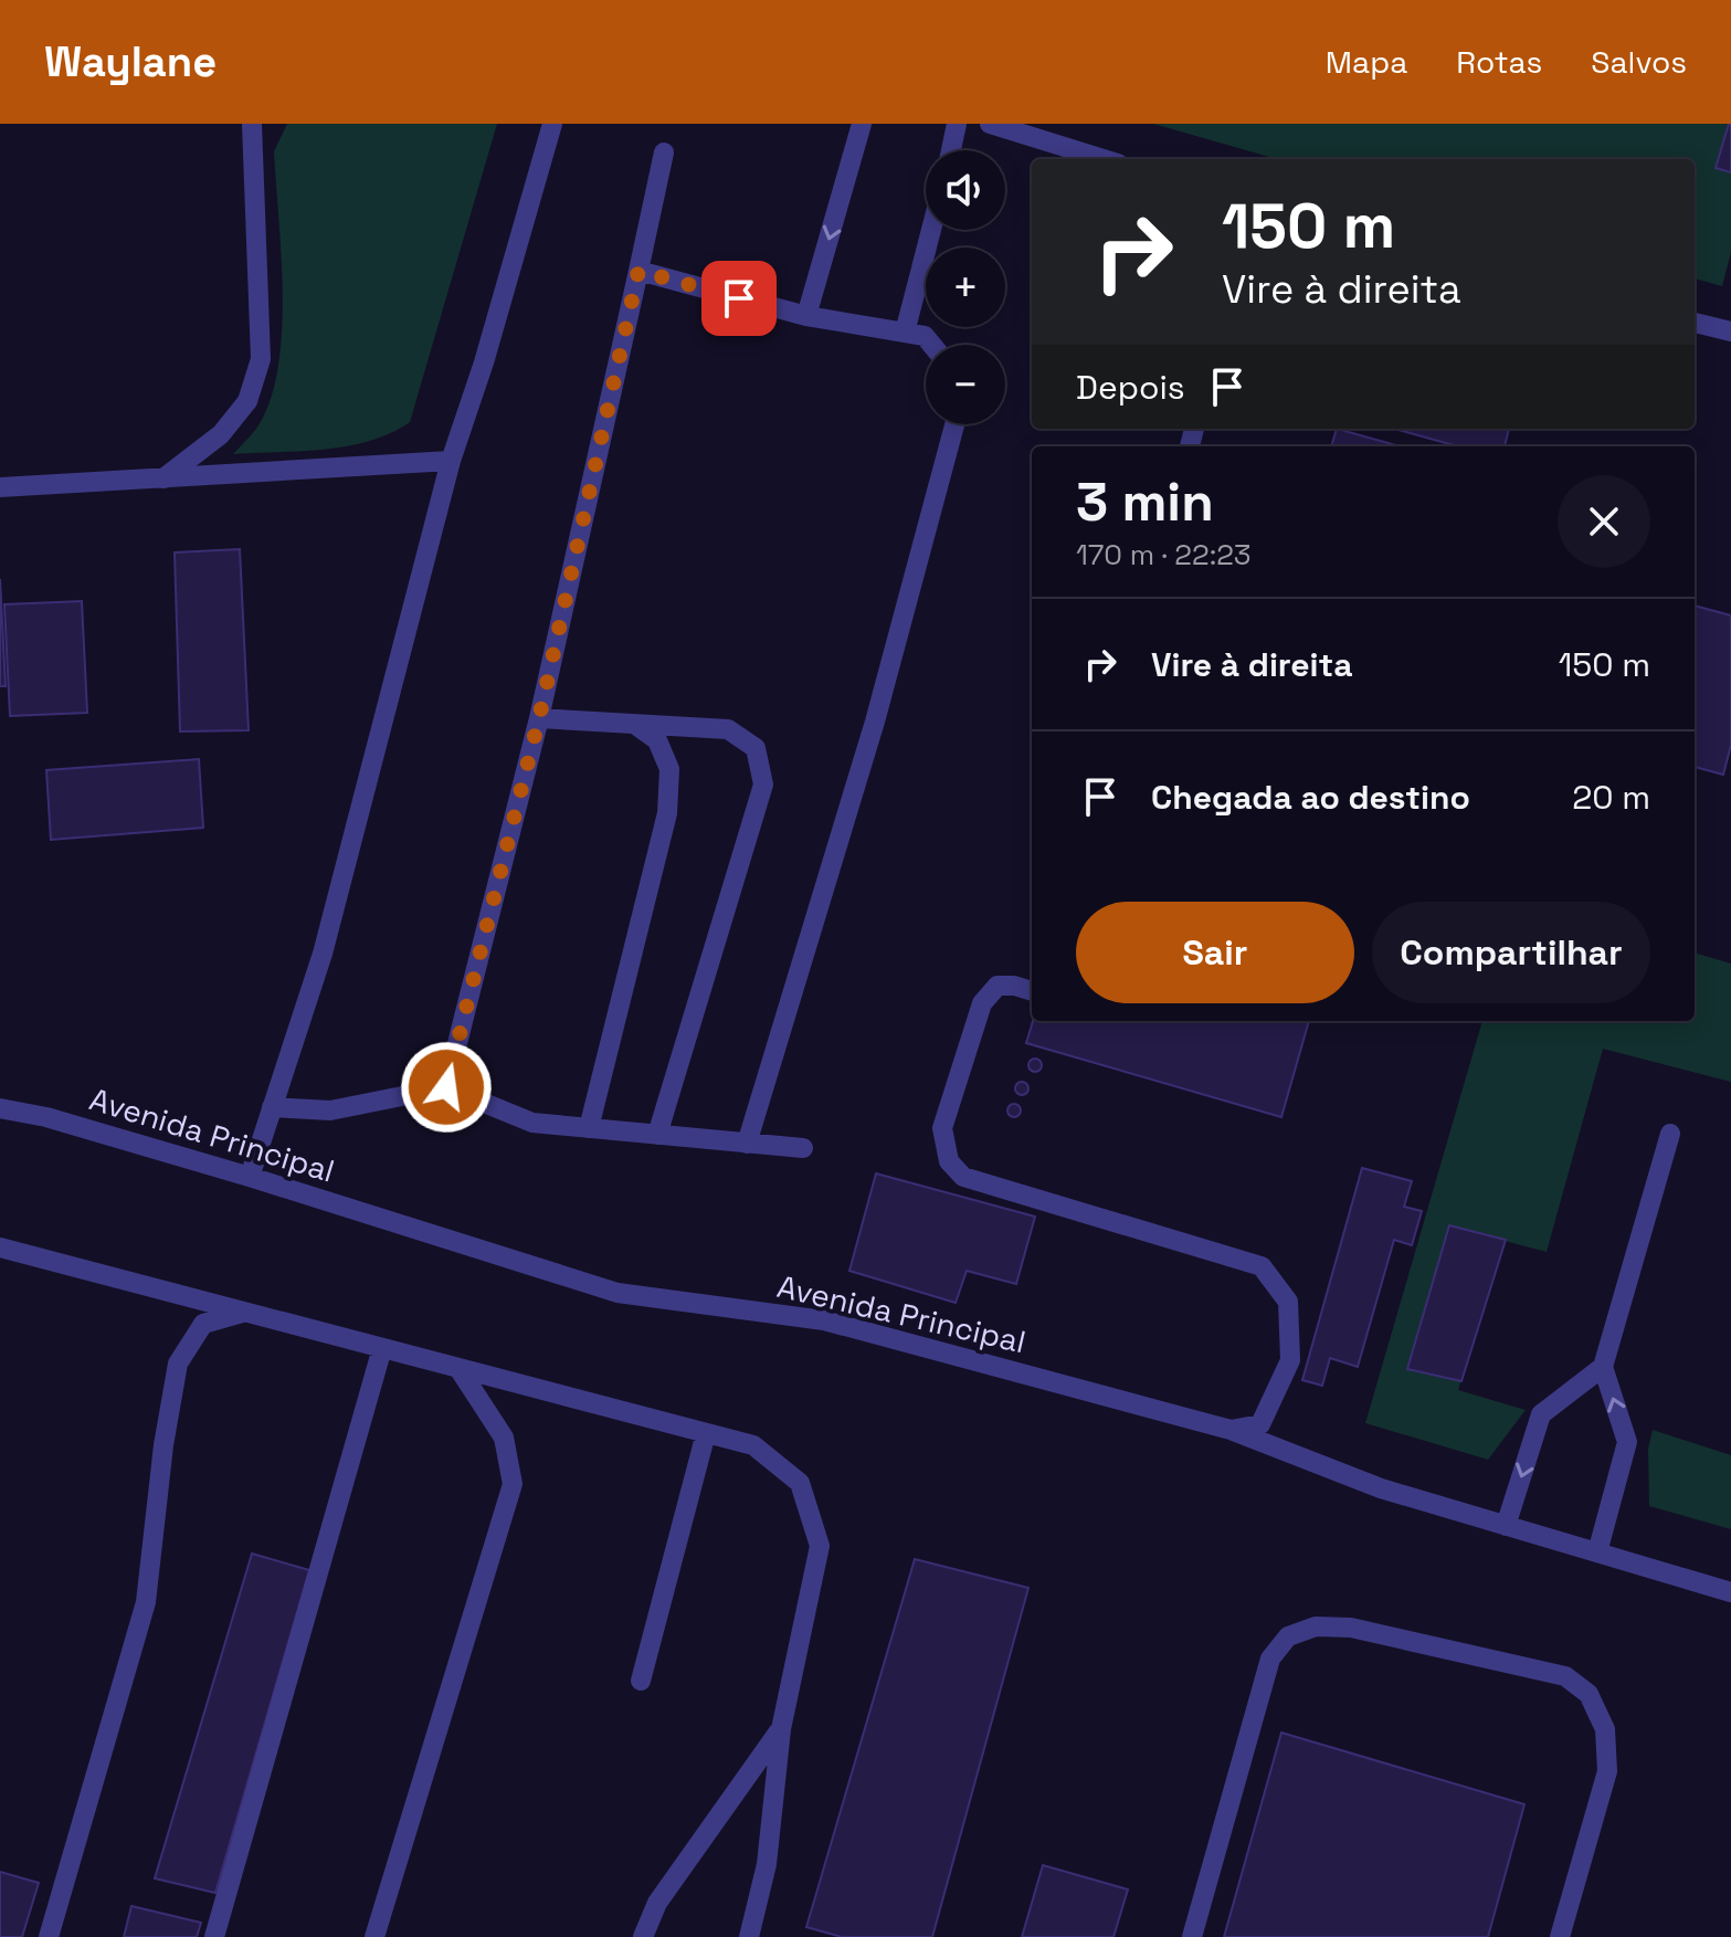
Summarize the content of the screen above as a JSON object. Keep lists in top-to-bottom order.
{
  "streets": {
    "lane": ["Avenida Principal"]
  },
  "page": {
    "header": "Waylane",
    "nav": ["Mapa", "Rotas", "Salvos"],
    "map_buttons": ["+", "−"],
    "turn": ["150 m", "Vire à direita"],
    "then": "Depois",
    "heading": ["3 min", "170 m · 22:23"],
    "list": [
      {
        "name": "Vire à direita",
        "value": "150 m"
      },
      {
        "name": "Chegada ao destino",
        "value": "20 m"
      }
    ],
    "buttons": ["Sair", "Compartilhar"]
  }
}
